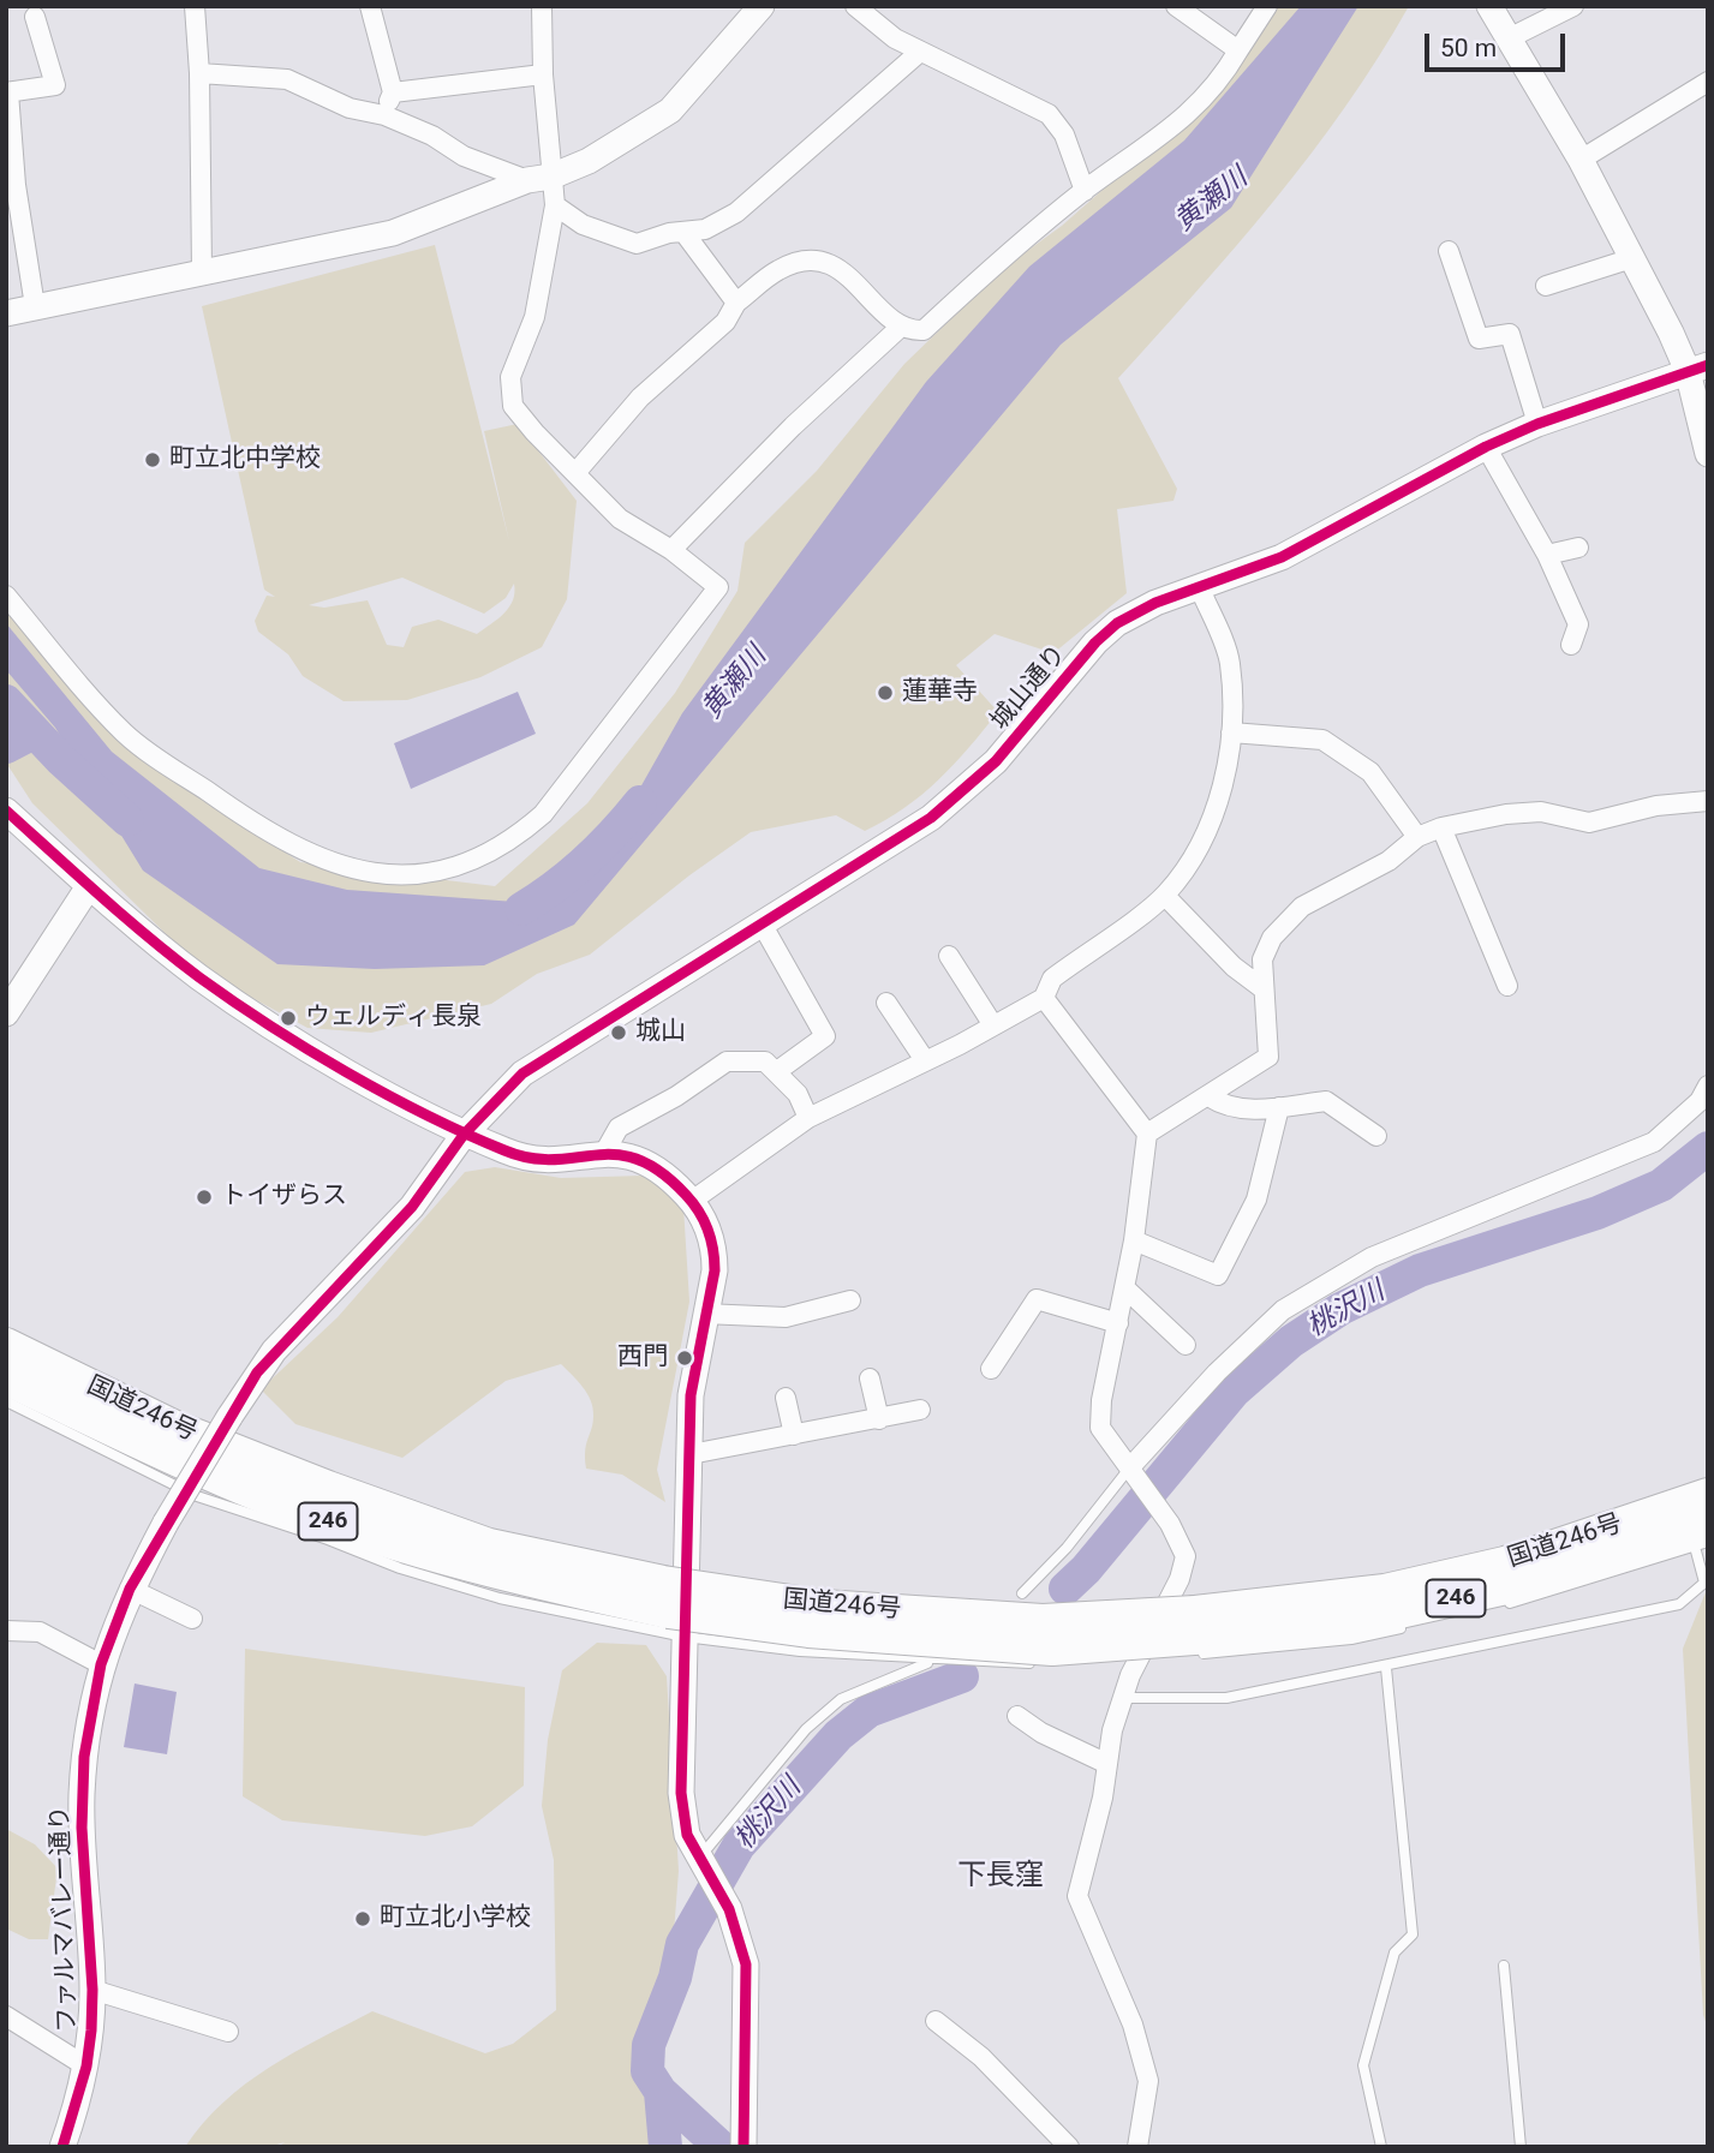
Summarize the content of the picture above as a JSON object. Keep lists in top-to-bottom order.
{
  "streets": {
    "highway": ["国道246号", "246"],
    "street": ["城山通り", "ファルマバレー通り"]
  },
  "crossings": [
    ["城山通り", "ファルマバレー通り"]
  ],
  "districts": ["下長窪"],
  "water": ["黄瀬川", "桃沢川"],
  "places": [
    "町立北中学校",
    "蓮華寺",
    "ウェルディ長泉",
    "城山",
    "トイザらス",
    "西門",
    "町立北小学校"
  ],
  "scale_bar": "50 m"
}
